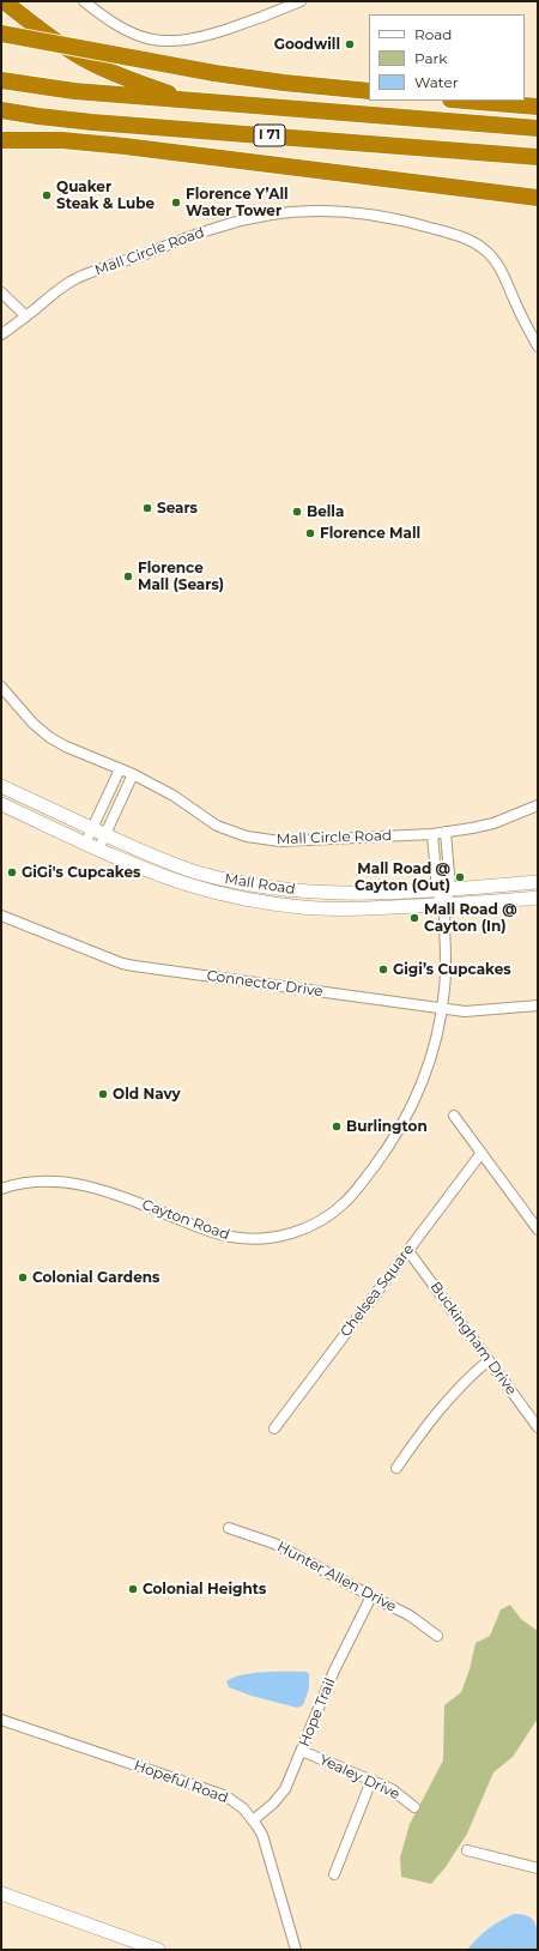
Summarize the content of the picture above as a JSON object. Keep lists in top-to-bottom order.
{
  "streets": {
    "highway": ["I 71"],
    "main road": ["Mall Road"],
    "street": [
      "Mall Circle Road",
      "Connector Drive",
      "Cayton Road",
      "Chelsea Square",
      "Buckingham Drive",
      "Hunter Allen Drive",
      "Hope Trail",
      "Yealey Drive",
      "Hopeful Road"
    ]
  },
  "crossings": [
    ["Mall Road", "Cayton Road"],
    ["Connector Drive", "Cayton Road"],
    ["Chelsea Square", "Buckingham Drive"],
    ["Hunter Allen Drive", "Hope Trail"],
    ["Hope Trail", "Yealey Drive"],
    ["Hope Trail", "Hopeful Road"]
  ],
  "places": [
    "Goodwill",
    "Quaker Steak & Lube",
    "Florence Y’All Water Tower",
    "Sears",
    "Bella",
    "Florence Mall",
    "Florence Mall (Sears)",
    "GiGi's Cupcakes",
    "Mall Road @ Cayton (Out)",
    "Mall Road @ Cayton (In)",
    "Gigi’s Cupcakes",
    "Old Navy",
    "Burlington",
    "Colonial Gardens",
    "Colonial Heights"
  ],
  "legend": ["Road", "Park", "Water"]
}
